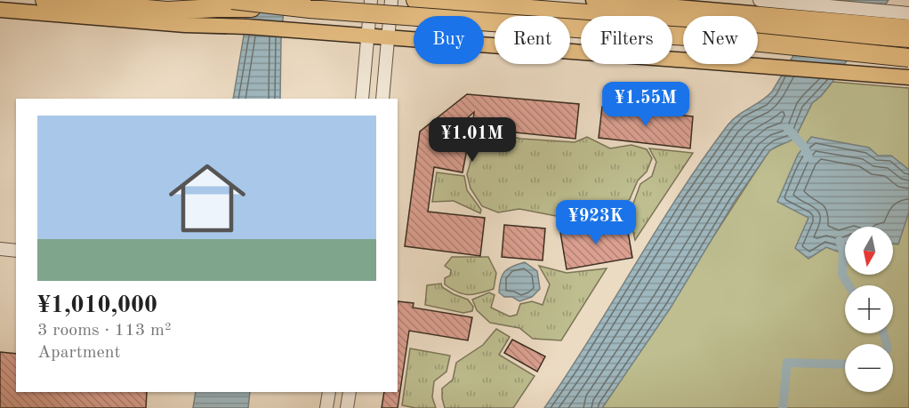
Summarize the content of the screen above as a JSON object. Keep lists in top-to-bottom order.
{
  "north": "bottom",
  "page": {
    "chip": [
      "Buy",
      "Rent",
      "Filters",
      "New"
    ],
    "price": ["¥1.55M", "¥1.01M", "¥923K"],
    "list": [
      {
        "name": "¥1,010,000",
        "note": "3 rooms · 113 m² · Apartment"
      }
    ],
    "map_buttons": ["+", "−"]
  }
}
